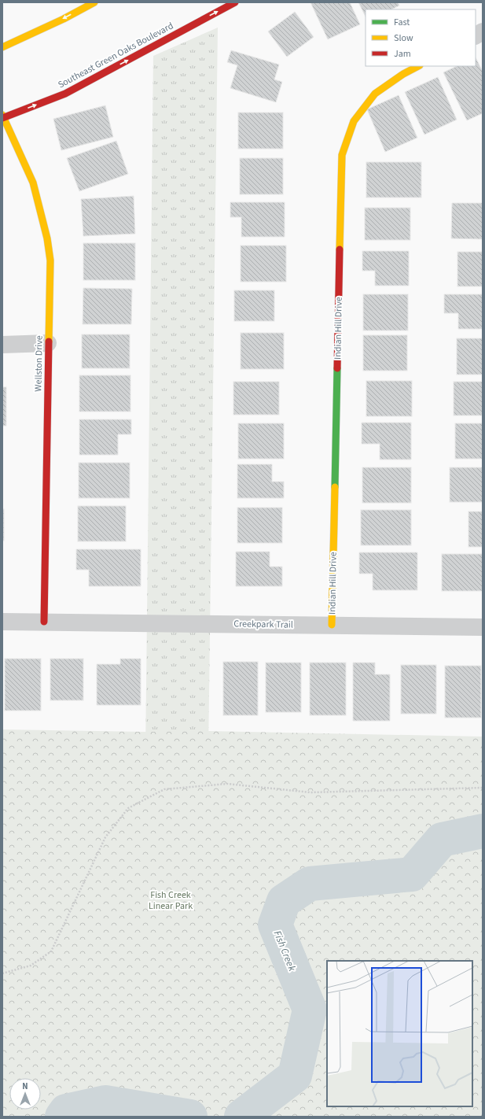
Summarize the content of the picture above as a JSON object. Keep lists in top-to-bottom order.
{
  "streets": {
    "street": [
      "Southeast Green Oaks Boulevard",
      "Indian Hill Drive",
      "Wellston Drive",
      "Creekpark Trail"
    ]
  },
  "crossings": [
    ["Southeast Green Oaks Boulevard", "Wellston Drive"],
    ["Indian Hill Drive", "Creekpark Trail"],
    ["Wellston Drive", "Creekpark Trail"]
  ],
  "one_way": ["Southeast Green Oaks Boulevard"],
  "water": ["Fish Creek"],
  "parks": ["Fish Creek Linear Park"],
  "legend": ["Fast", "Slow", "Jam"],
  "north": "top"
}
